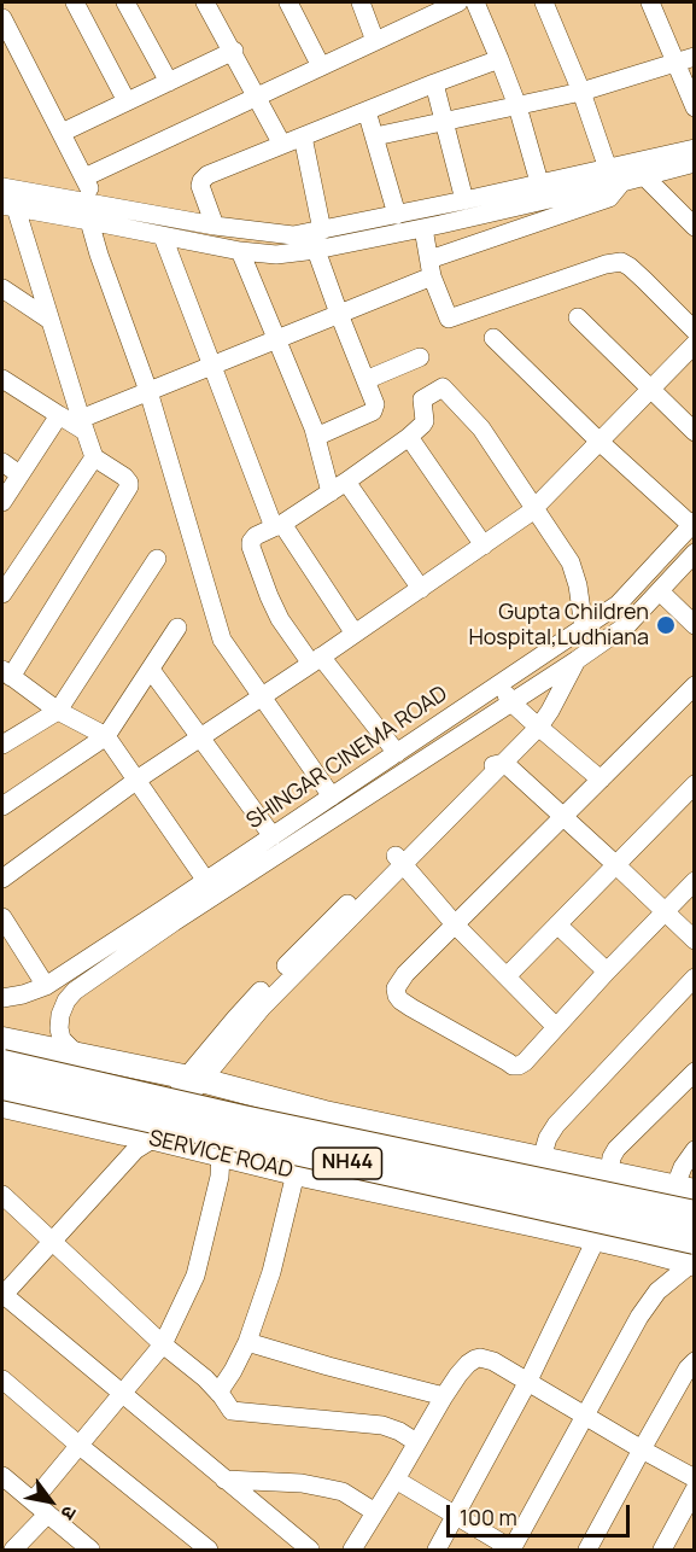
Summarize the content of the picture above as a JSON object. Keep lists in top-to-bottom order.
{
  "streets": {
    "highway": ["NH44"],
    "main road": ["SERVICE ROAD"],
    "street": ["SHINGAR CINEMA ROAD"]
  },
  "crossings": [
    ["SERVICE ROAD", "NH44"]
  ],
  "places": ["Gupta Children Hospital,Ludhiana"],
  "scale_bar": "100 m",
  "north": "bottom right"
}
